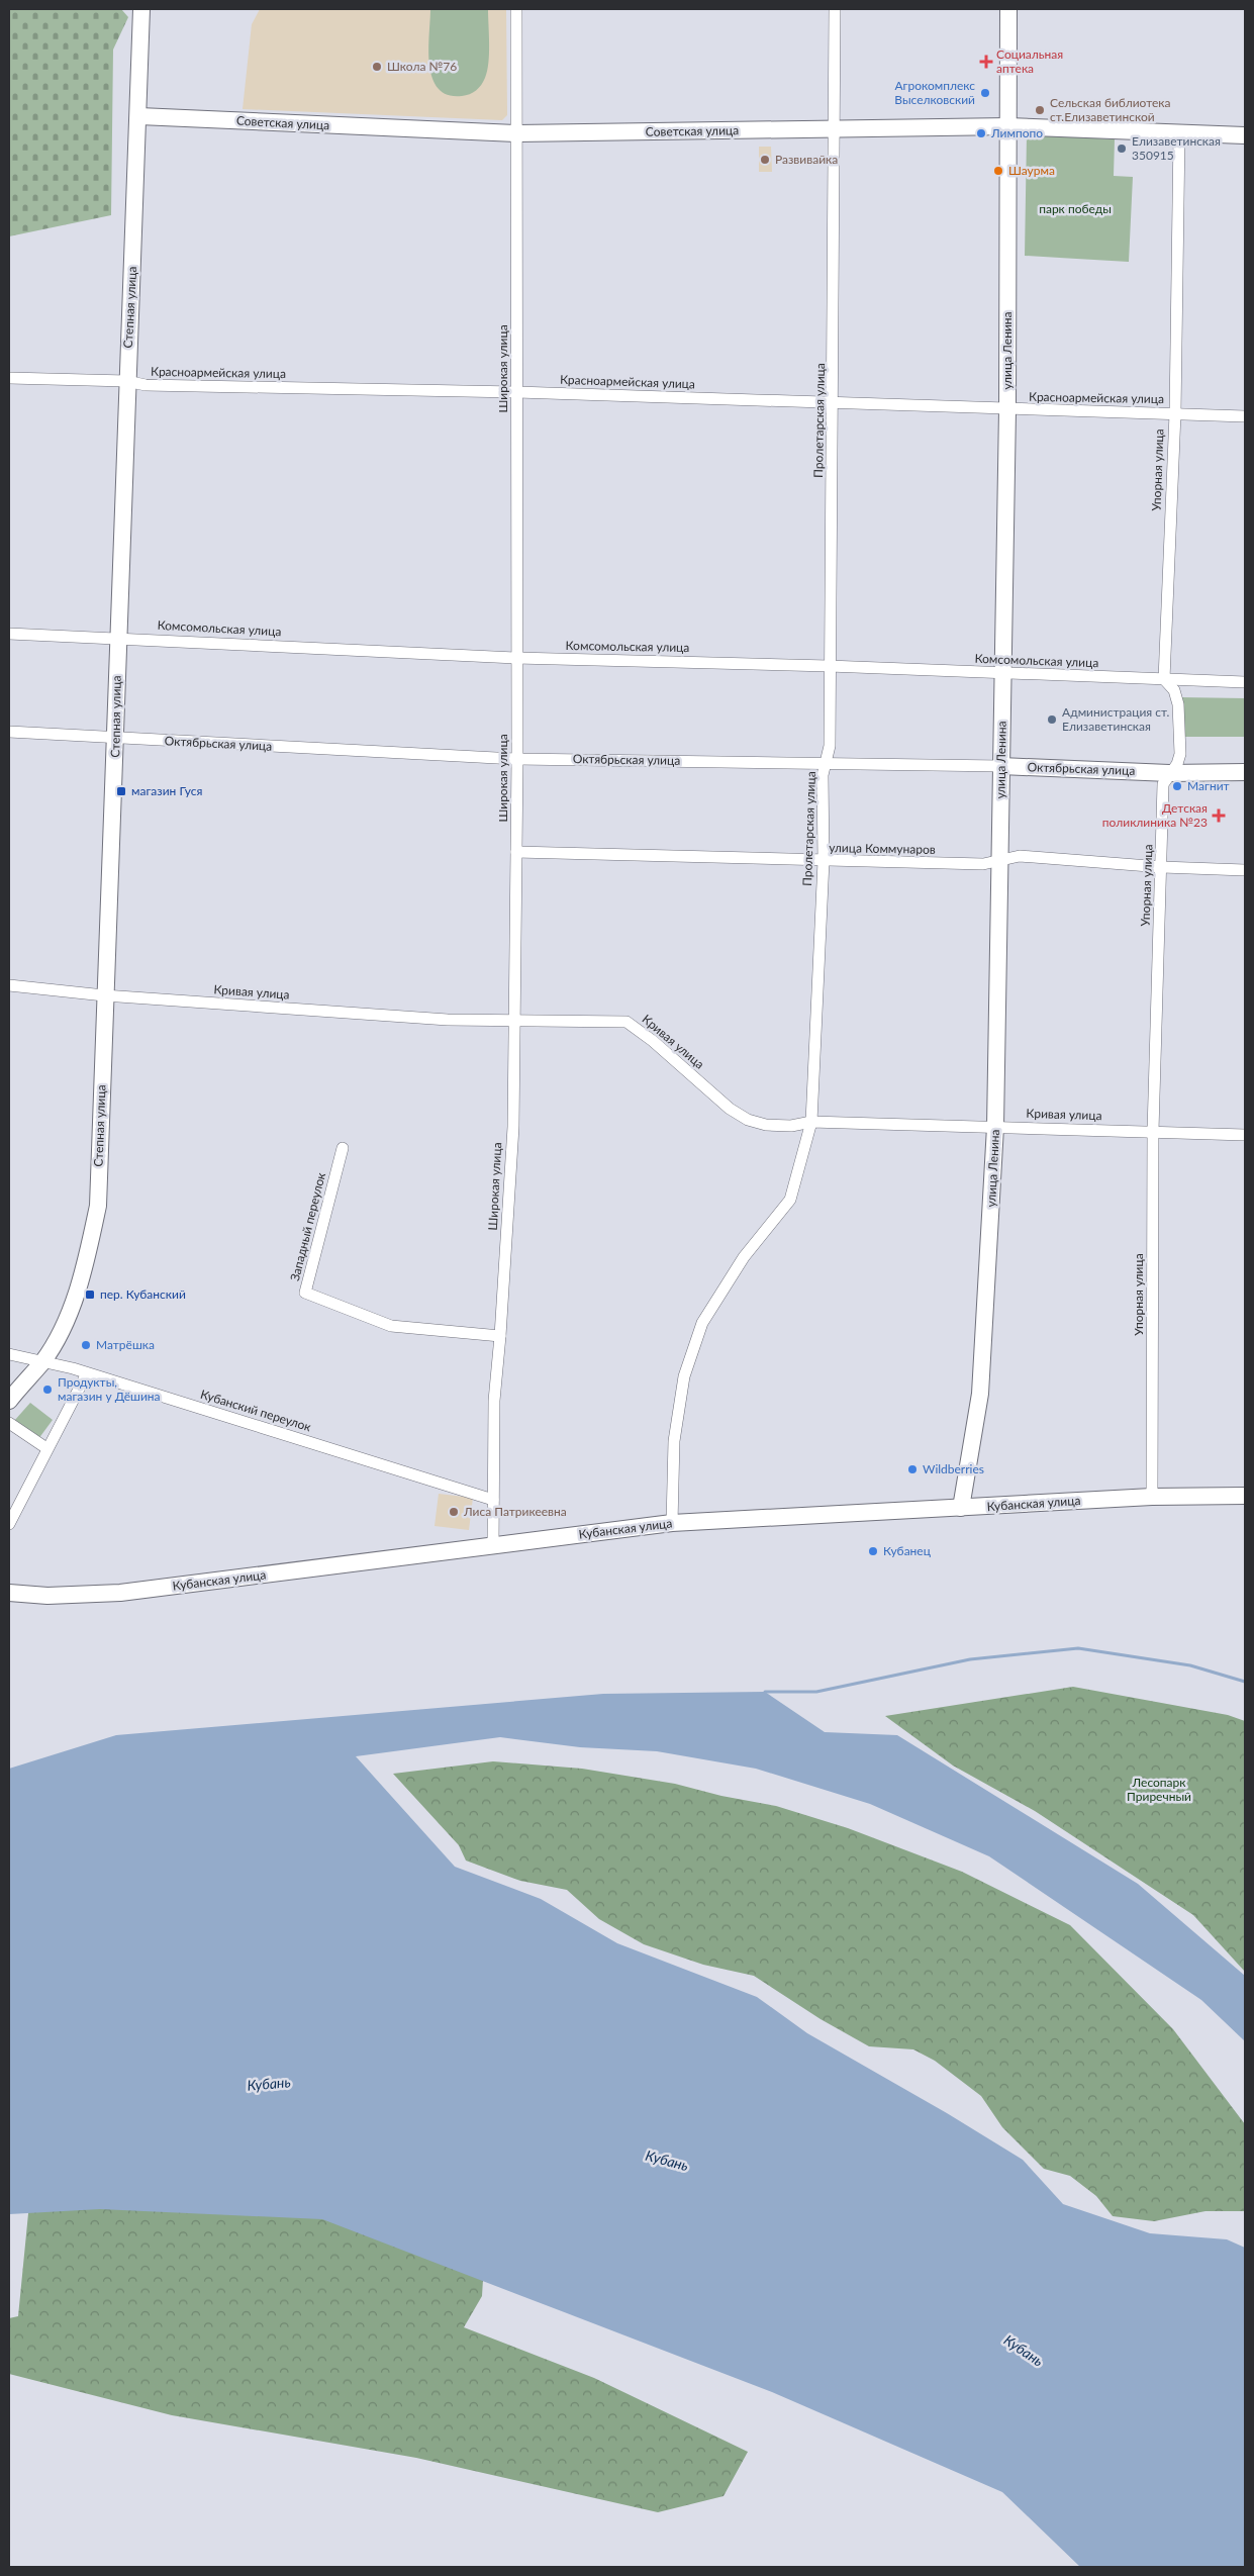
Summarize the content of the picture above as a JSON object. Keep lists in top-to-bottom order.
{
  "streets": {
    "street": [
      "Советская улица",
      "Степная улица",
      "улица Ленина",
      "Широкая улица",
      "Красноармейская улица",
      "Пролетарская улица",
      "Упорная улица",
      "Комсомольская улица",
      "Октябрьская улица",
      "улица Коммунаров",
      "Кривая улица",
      "Западный переулок",
      "Кубанский переулок",
      "Кубанская улица"
    ]
  },
  "crossings": [
    ["Советская улица", "Степная улица"],
    ["Советская улица", "улица Ленина"],
    ["Советская улица", "Широкая улица"],
    ["Советская улица", "Пролетарская улица"],
    ["Советская улица", "Упорная улица"],
    ["Степная улица", "Красноармейская улица"],
    ["Степная улица", "Комсомольская улица"],
    ["Степная улица", "Октябрьская улица"],
    ["Степная улица", "Кривая улица"],
    ["Степная улица", "Кубанский переулок"],
    ["улица Ленина", "Красноармейская улица"],
    ["улица Ленина", "Комсомольская улица"],
    ["улица Ленина", "Октябрьская улица"],
    ["улица Ленина", "улица Коммунаров"],
    ["улица Ленина", "Кривая улица"],
    ["улица Ленина", "Кубанская улица"],
    ["Широкая улица", "Красноармейская улица"],
    ["Широкая улица", "Комсомольская улица"],
    ["Широкая улица", "Октябрьская улица"],
    ["Широкая улица", "улица Коммунаров"],
    ["Широкая улица", "Кривая улица"],
    ["Широкая улица", "Западный переулок"],
    ["Широкая улица", "Кубанский переулок"],
    ["Широкая улица", "Кубанская улица"],
    ["Красноармейская улица", "Пролетарская улица"],
    ["Красноармейская улица", "Упорная улица"],
    ["Пролетарская улица", "Комсомольская улица"],
    ["Пролетарская улица", "Октябрьская улица"],
    ["Пролетарская улица", "улица Коммунаров"],
    ["Пролетарская улица", "Кривая улица"],
    ["Пролетарская улица", "Кубанская улица"],
    ["Упорная улица", "Комсомольская улица"],
    ["Упорная улица", "Октябрьская улица"],
    ["Упорная улица", "улица Коммунаров"],
    ["Упорная улица", "Кривая улица"],
    ["Упорная улица", "Кубанская улица"]
  ],
  "water": ["Кубань"],
  "parks": ["парк победы", "Лесопарк Приречный"],
  "places": {
    "health": ["Социальная аптека", "Детская поликлиника №23"],
    "other": [
      "Школа №76",
      "Агрокомплекс Выселковский",
      "Сельская библиотека ст.Елизаветинской",
      "Лимпопо",
      "Елизаветинская 350915",
      "Развивайка",
      "Шаурма",
      "Администрация ст. Елизаветинская",
      "Магнит",
      "Матрёшка",
      "Продукты, магазин у Дёшина",
      "Wildberries",
      "Лиса Патрикеевна",
      "Кубанец"
    ],
    "transit": ["магазин Гуся", "пер. Кубанский"]
  }
}
